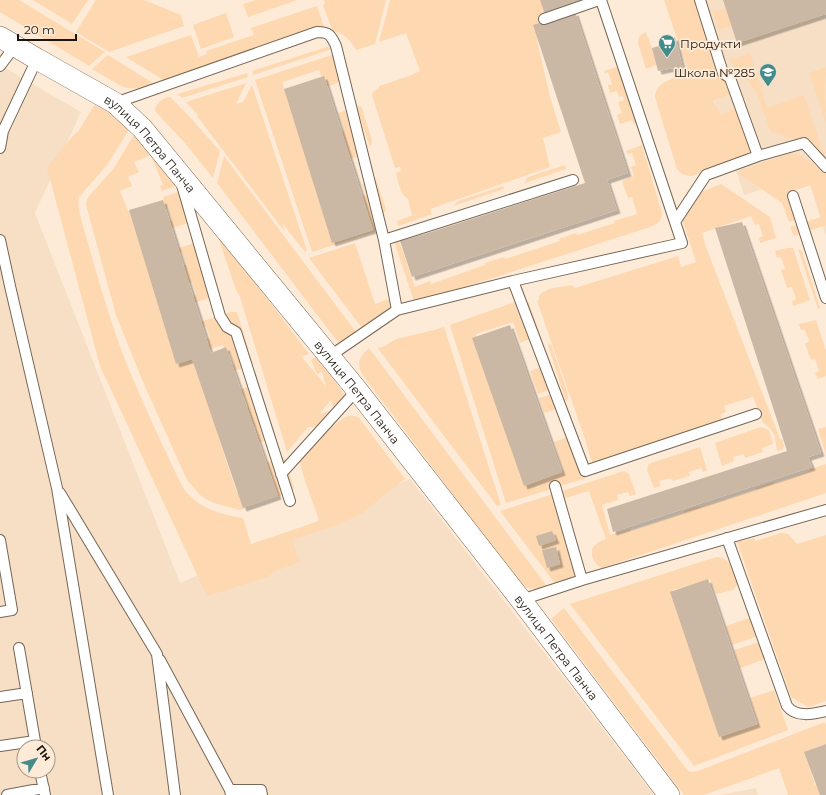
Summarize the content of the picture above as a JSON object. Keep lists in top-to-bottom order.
{
  "streets": {
    "street": ["вулиця Петра Панча"]
  },
  "places": {
    "supermarket": ["Продукти"],
    "school or university": ["Школа №285"]
  },
  "scale_bar": "20 m",
  "north": "top right"
}
